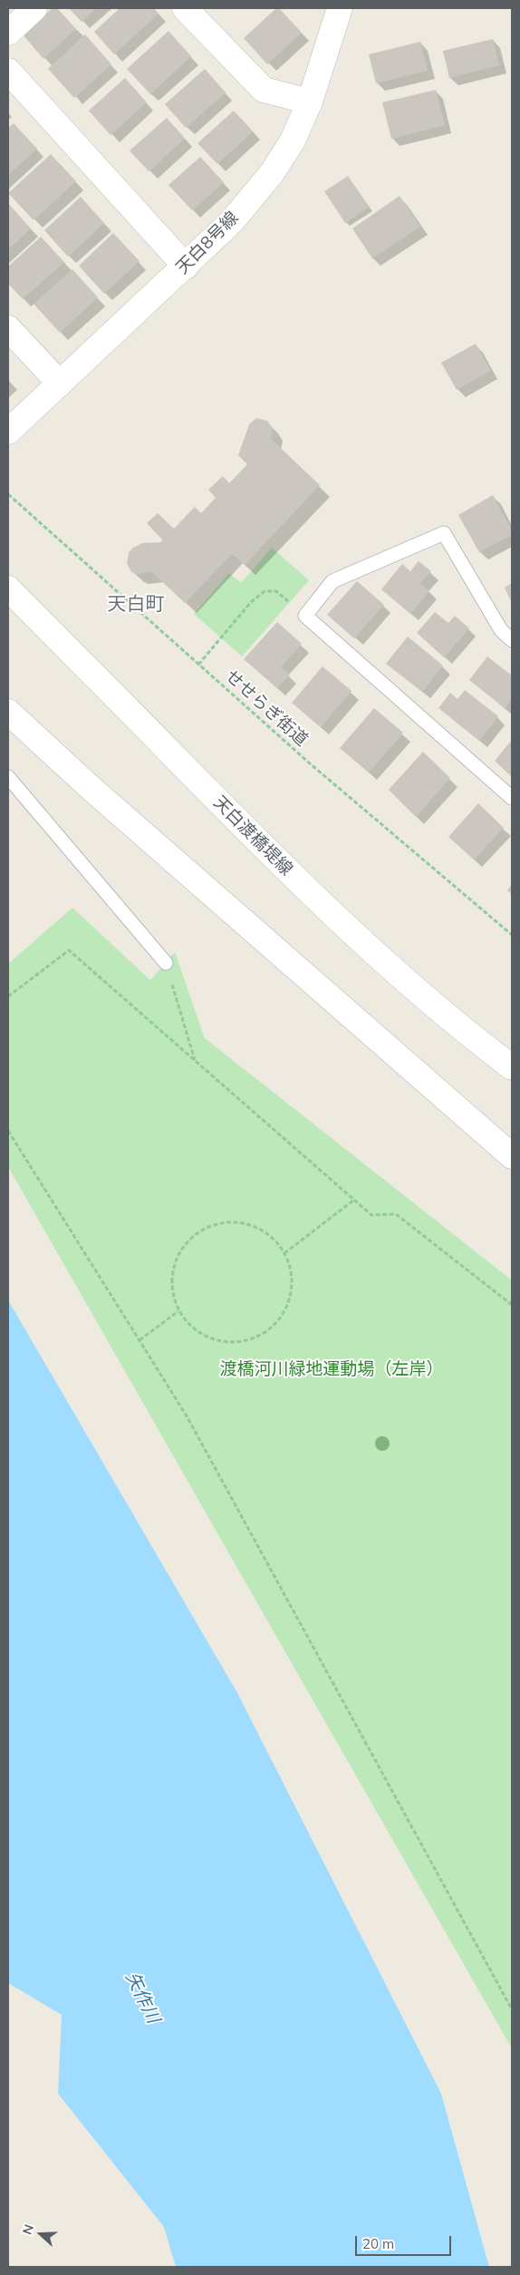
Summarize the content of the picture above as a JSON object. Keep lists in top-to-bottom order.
{
  "streets": {
    "street": ["天白8号線", "天白渡橋堤線"],
    "path": ["せせらぎ街道"]
  },
  "districts": ["天白町"],
  "water": ["矢作川"],
  "parks": ["渡橋河川緑地運動場（左岸）"],
  "scale_bar": "20 m",
  "north": "left"
}
